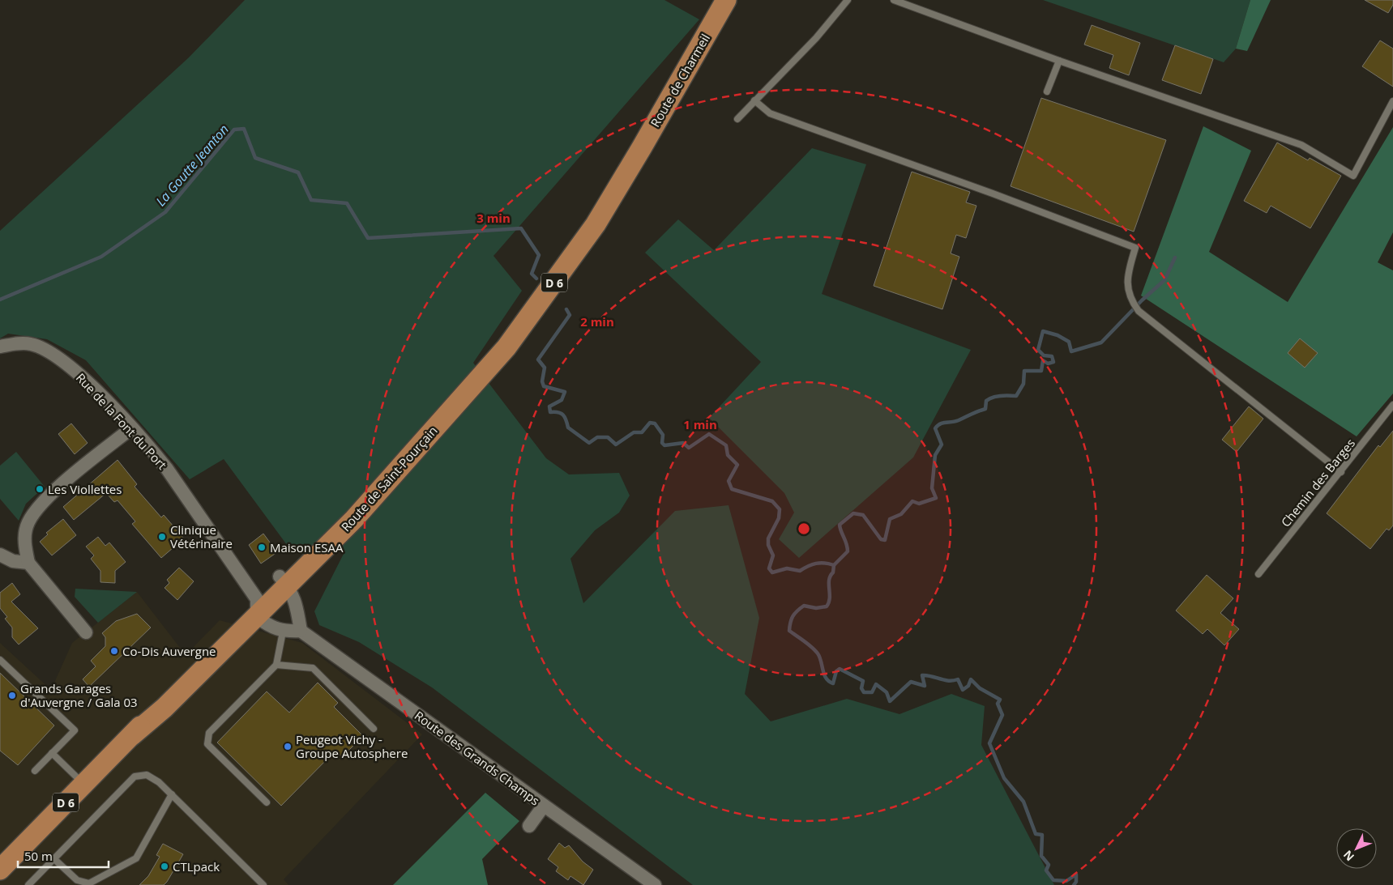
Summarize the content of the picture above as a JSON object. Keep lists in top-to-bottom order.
{
  "streets": {
    "main road": ["Route de Charmeil", "D 6", "Route de Saint-Pourçain"],
    "street": ["Rue de la Font du Port", "Route des Grands Champs"],
    "lane": ["Chemin des Barges"]
  },
  "crossings": [
    ["Route de Charmeil", "Route de Saint-Pourçain"],
    ["Rue de la Font du Port", "Route de Saint-Pourçain"]
  ],
  "water": ["La Goutte Jeanton"],
  "places": [
    "Les Viollettes",
    "Clinique Vétérinaire",
    "Maison ESAA",
    "Co-Dis Auvergne",
    "Grands Garages d'Auvergne / Gala 03",
    "Peugeot Vichy - Groupe Autosphere",
    "CTLpack"
  ],
  "scale_bar": "50 m",
  "north": "bottom left",
  "rings": ["3 min", "2 min", "1 min"]
}
